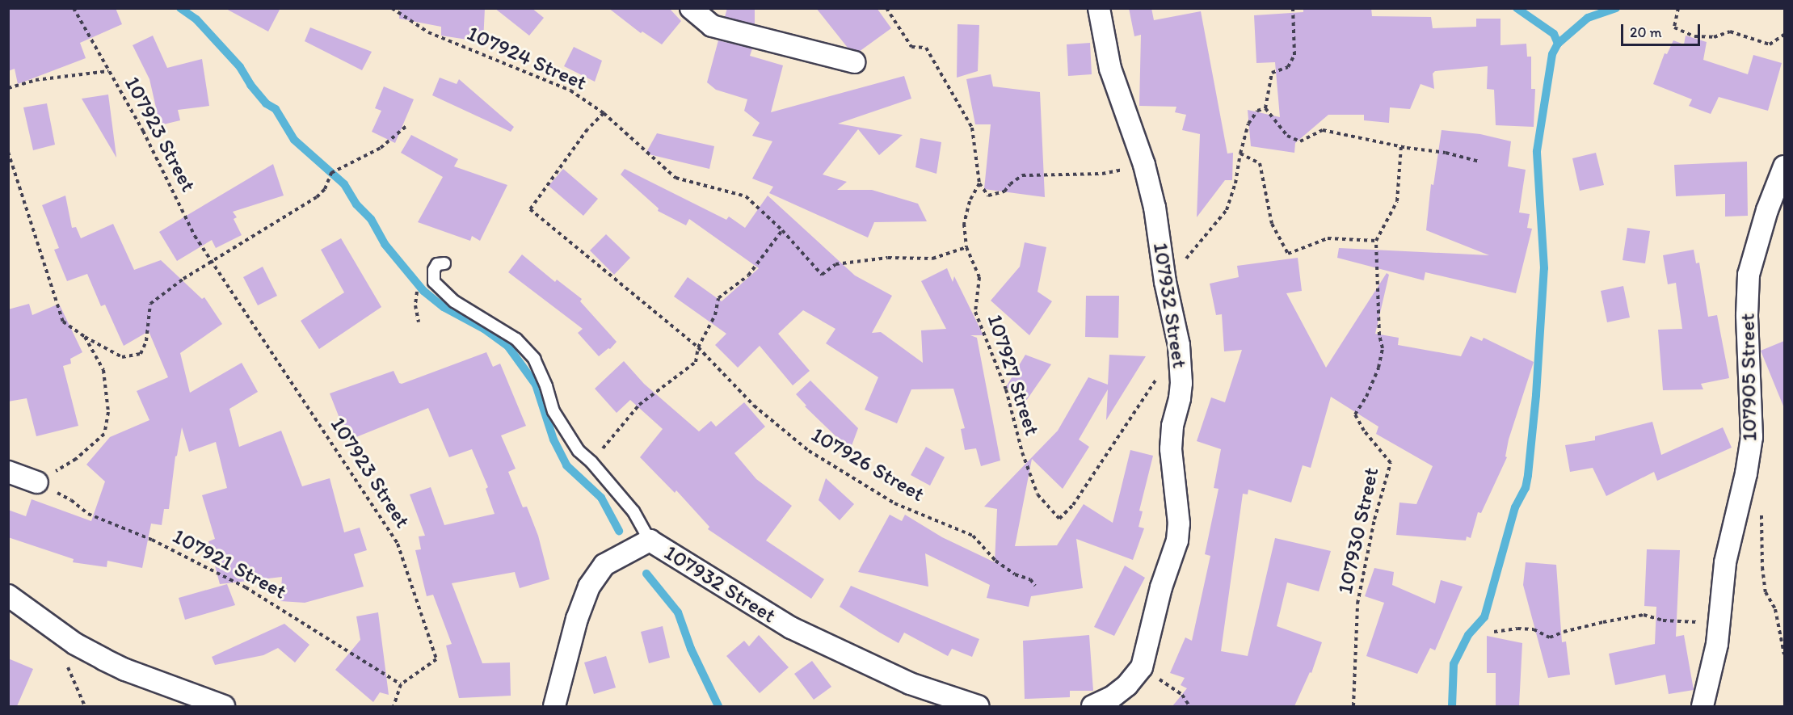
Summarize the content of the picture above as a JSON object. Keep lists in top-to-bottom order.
{
  "streets": {
    "street": ["107932 Street", "107905 Street"],
    "path": [
      "107924 Street",
      "107923 Street",
      "107927 Street",
      "107926 Street",
      "107930 Street",
      "107921 Street"
    ]
  },
  "crossings": [
    ["107924 Street", "107927 Street"],
    ["107924 Street", "107926 Street"],
    ["107923 Street", "107921 Street"]
  ],
  "scale_bar": "20 m"
}
